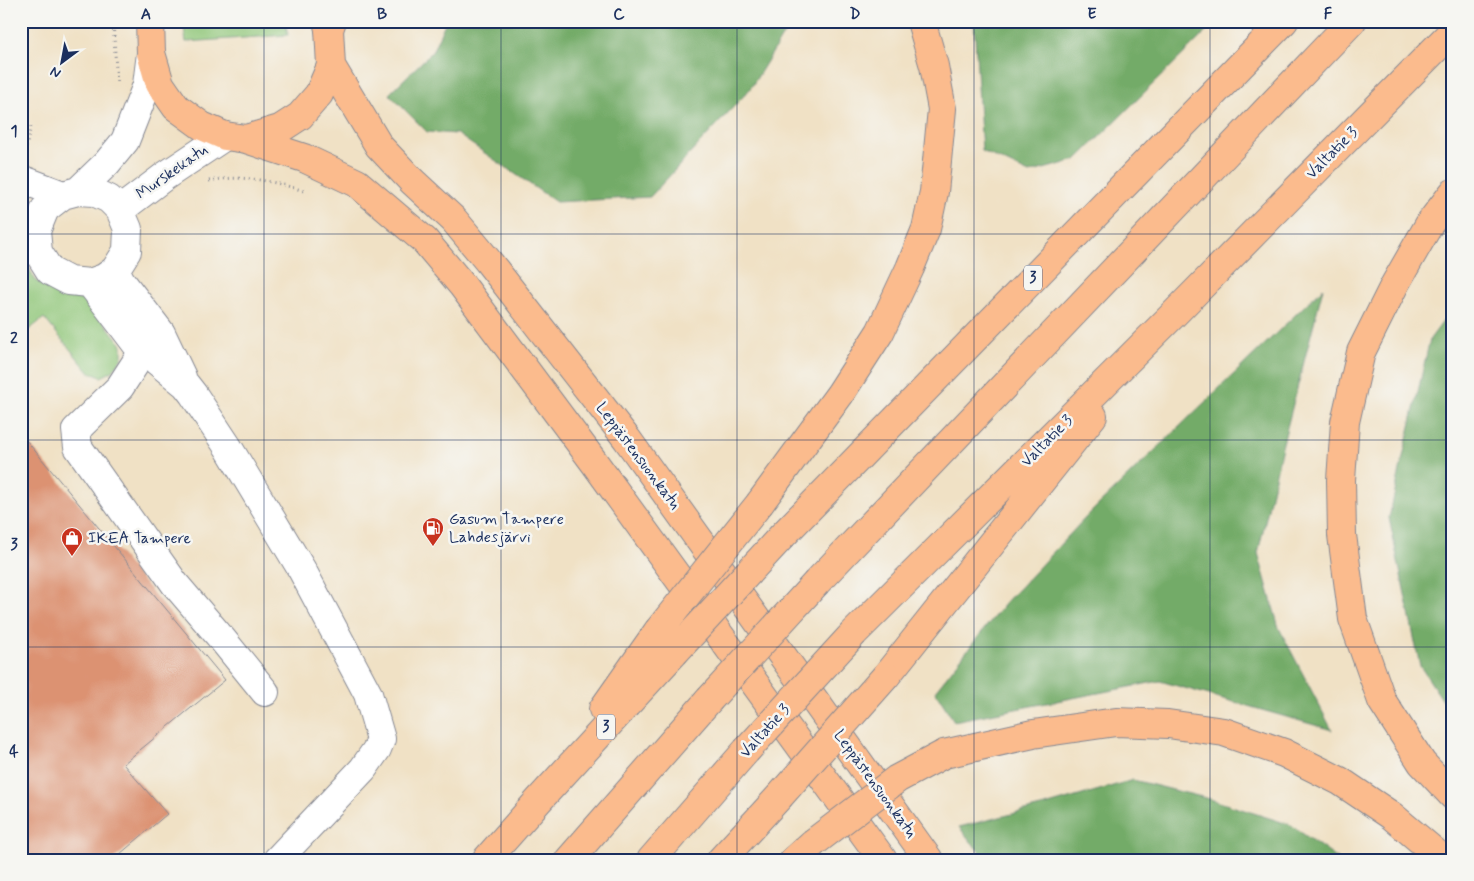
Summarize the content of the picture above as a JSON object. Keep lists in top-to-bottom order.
{
  "streets": {
    "main road": ["Valtatie 3", "3", "Leppästensuonkatu"],
    "street": ["Murskekatu"]
  },
  "places": {
    "fuel station": ["Gasum Tampere Lahdesjärvi"],
    "shop": ["IKEA Tampere"]
  },
  "north": "bottom left",
  "grid": {
    "columns": [
      "A",
      "B",
      "C",
      "D",
      "E",
      "F"
    ],
    "rows": [
      "1",
      "2",
      "3",
      "4"
    ]
  }
}
